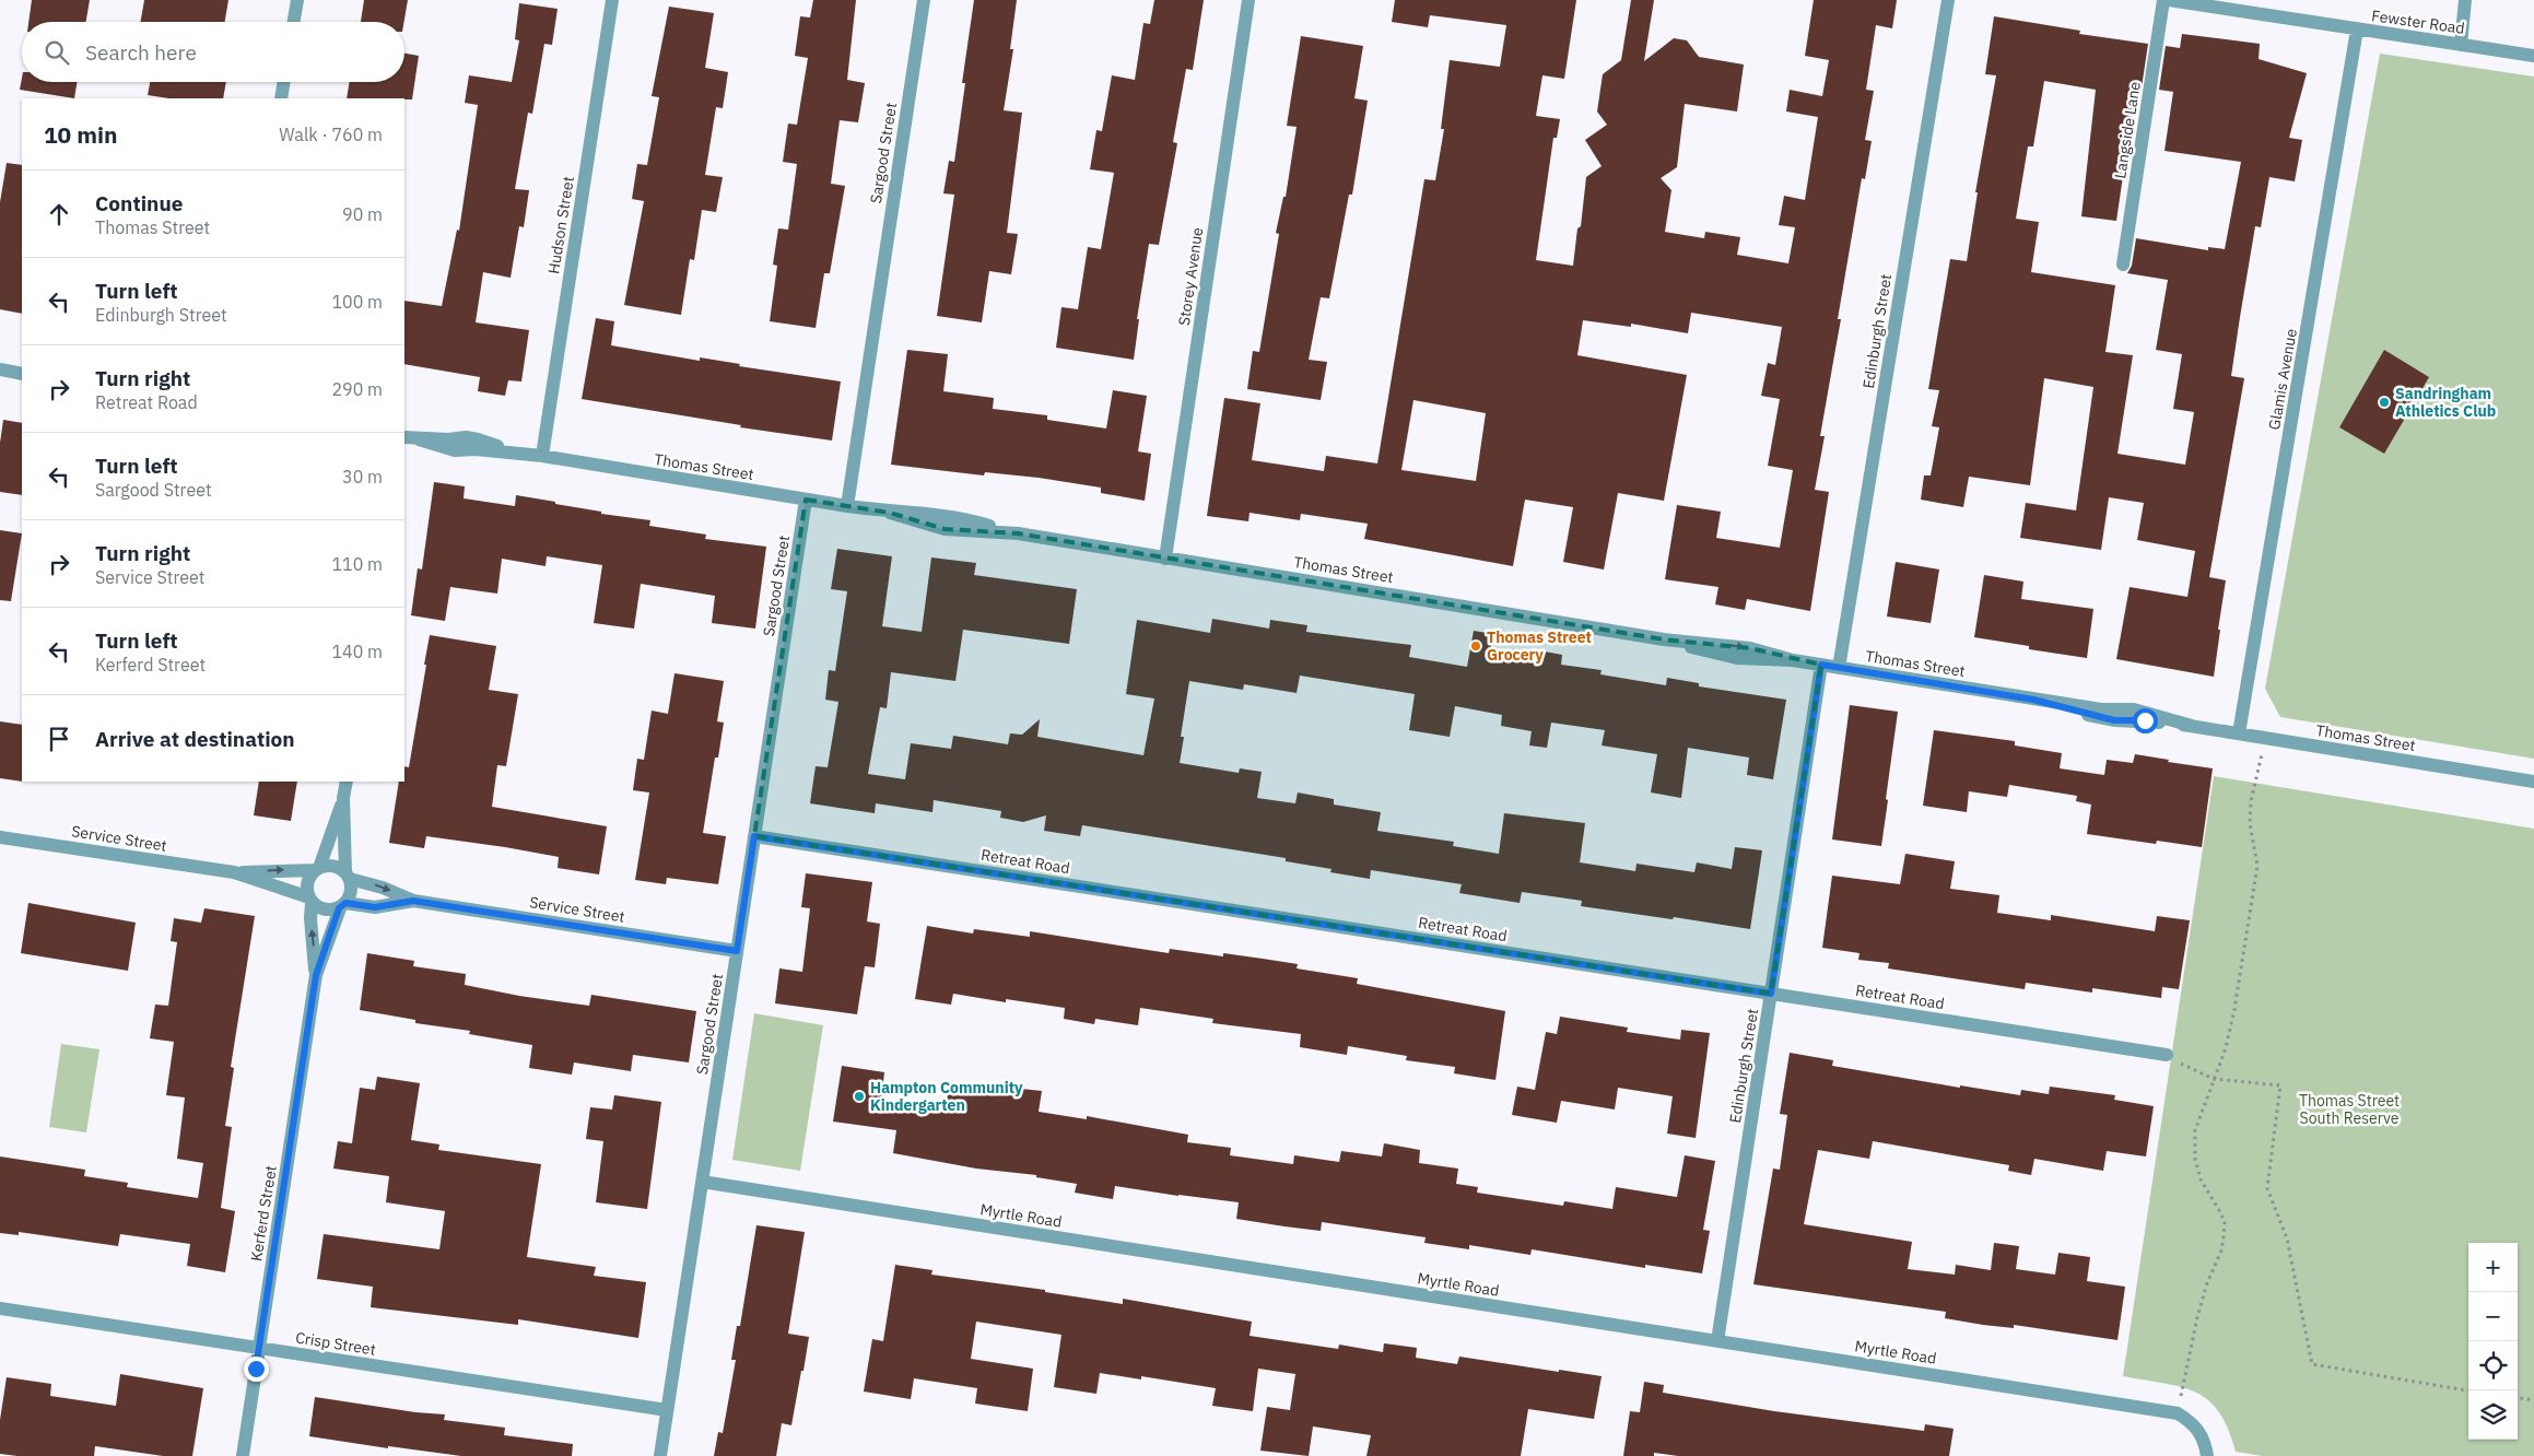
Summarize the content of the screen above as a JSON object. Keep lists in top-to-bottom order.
{
  "streets": {
    "street": [
      "Fewster Road",
      "Langside Lane",
      "Sargood Street",
      "Hudson Street",
      "Storey Avenue",
      "Edinburgh Street",
      "Glamis Avenue",
      "Thomas Street",
      "Service Street",
      "Retreat Road",
      "Kerferd Street",
      "Myrtle Road",
      "Crisp Street"
    ]
  },
  "crossings": [
    ["Fewster Road", "Glamis Avenue"],
    ["Sargood Street", "Thomas Street"],
    ["Sargood Street", "Service Street"],
    ["Sargood Street", "Retreat Road"],
    ["Sargood Street", "Myrtle Road"],
    ["Sargood Street", "Crisp Street"],
    ["Hudson Street", "Thomas Street"],
    ["Storey Avenue", "Thomas Street"],
    ["Edinburgh Street", "Thomas Street"],
    ["Edinburgh Street", "Retreat Road"],
    ["Edinburgh Street", "Myrtle Road"],
    ["Glamis Avenue", "Thomas Street"],
    ["Service Street", "Kerferd Street"],
    ["Kerferd Street", "Crisp Street"]
  ],
  "parks": ["Thomas Street South Reserve"],
  "places": ["Sandringham Athletics Club", "Thomas Street Grocery", "Hampton Community Kindergarten"],
  "page": {
    "search": "Search here",
    "heading": ["10 min", "Walk · 760 m"],
    "list": [
      ["Continue", "Thomas Street", "90 m"],
      ["Turn left", "Edinburgh Street", "100 m"],
      ["Turn right", "Retreat Road", "290 m"],
      ["Turn left", "Sargood Street", "30 m"],
      ["Turn right", "Service Street", "110 m"],
      ["Turn left", "Kerferd Street", "140 m"],
      "Arrive at destination"
    ],
    "map_buttons": ["+", "−"]
  }
}
